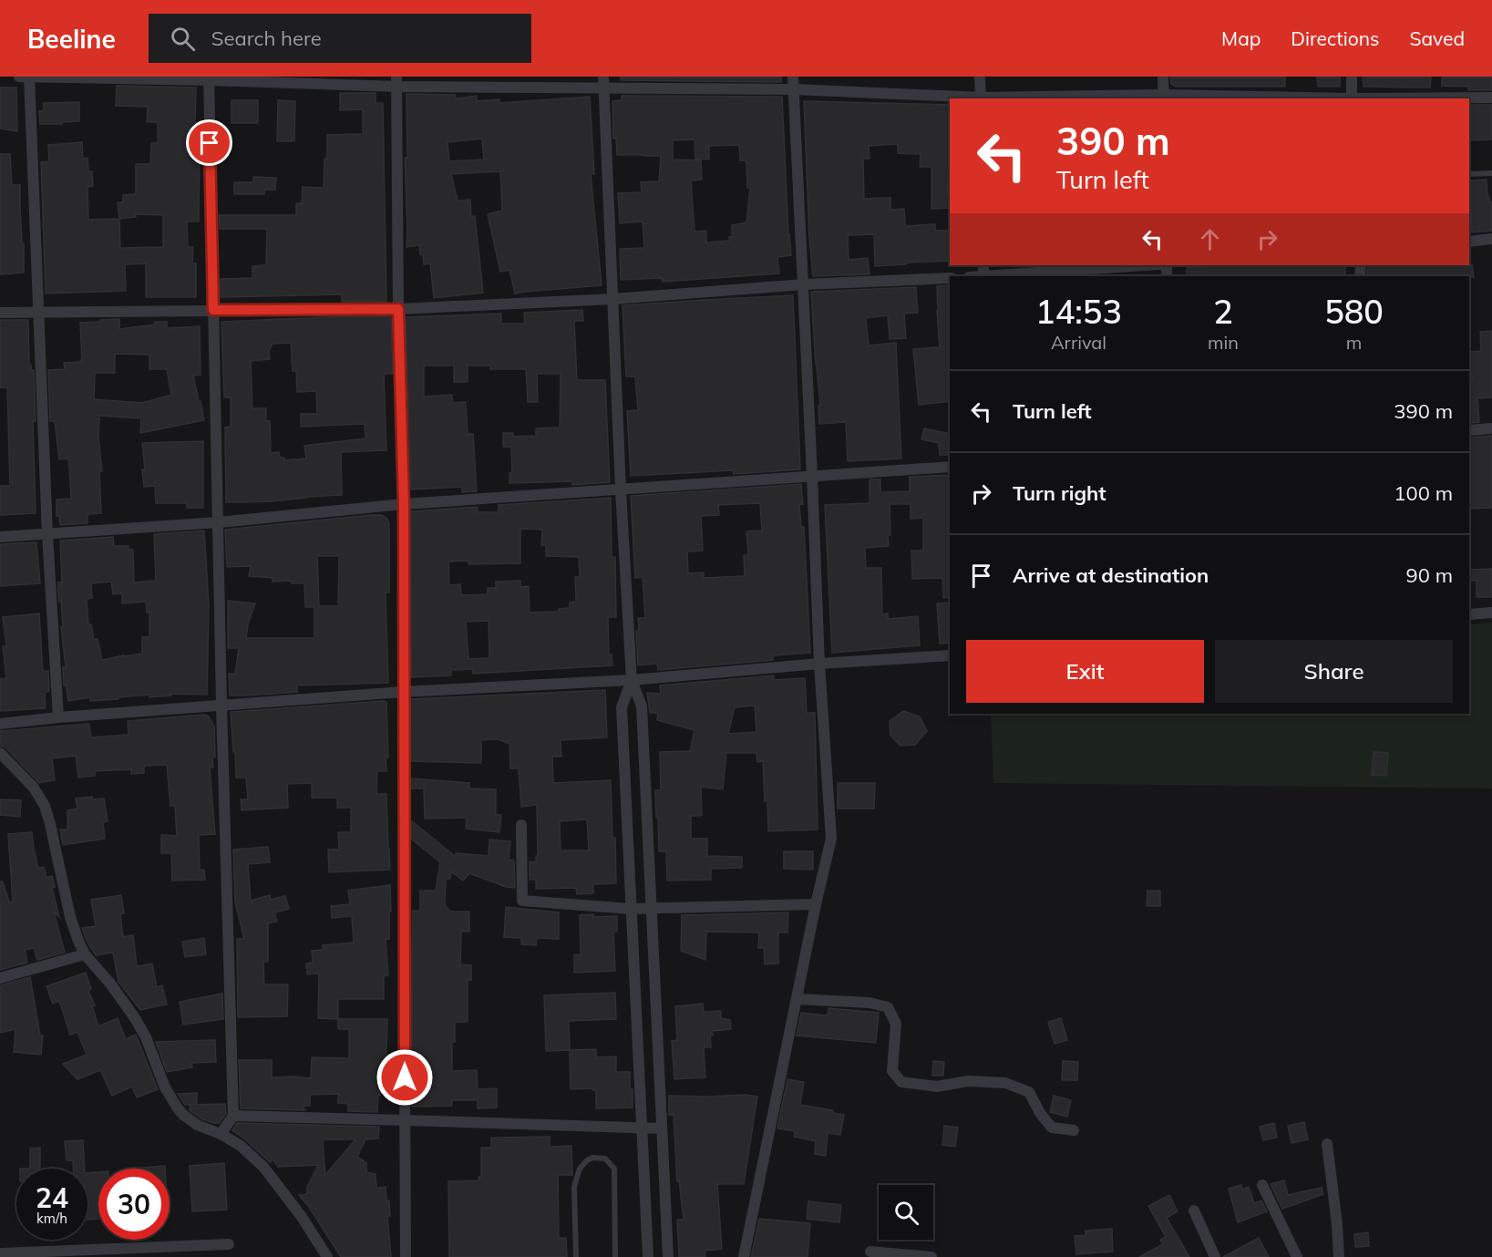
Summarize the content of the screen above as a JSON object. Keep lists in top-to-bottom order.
{
  "page": {
    "header": "Beeline",
    "search": "Search here",
    "nav": ["Map", "Directions", "Saved"],
    "turn": ["390 m", "Turn left"],
    "eta": [
      "14:53",
      "Arrival",
      "2",
      "min",
      "580",
      "m"
    ],
    "list": [
      {
        "name": "Turn left",
        "value": "390 m"
      },
      {
        "name": "Turn right",
        "value": "100 m"
      },
      {
        "name": "Arrive at destination",
        "value": "90 m"
      }
    ],
    "buttons": ["Exit", "Share"],
    "speed": "24 km/h",
    "limit": "30"
  }
}
